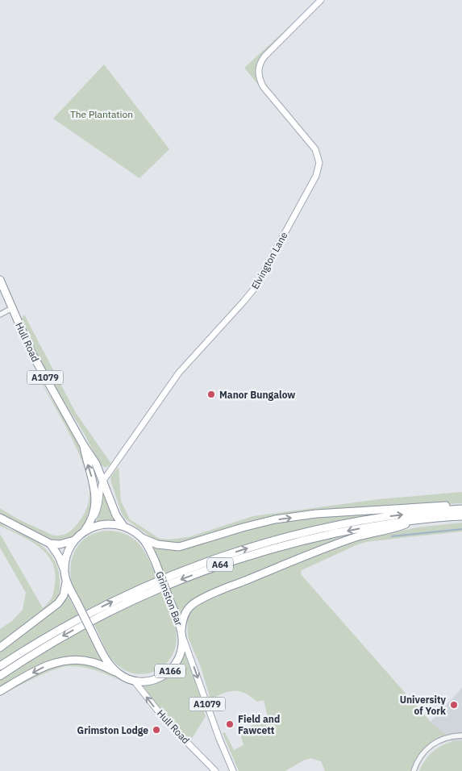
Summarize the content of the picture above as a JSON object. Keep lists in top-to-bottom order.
{
  "streets": {
    "highway": [
      "Hull Road",
      "A1079",
      "A64",
      "Grimston Bar",
      "A166"
    ],
    "main road": ["Elvington Lane"]
  },
  "crossings": [
    ["Elvington Lane", "Hull Road"],
    ["Hull Road", "Grimston Bar"],
    ["A1079", "Grimston Bar"],
    ["Grimston Bar", "A166"]
  ],
  "parks": ["The Plantation"],
  "places": [
    "Manor Bungalow",
    "University of York",
    "Field and Fawcett",
    "Grimston Lodge"
  ]
}
